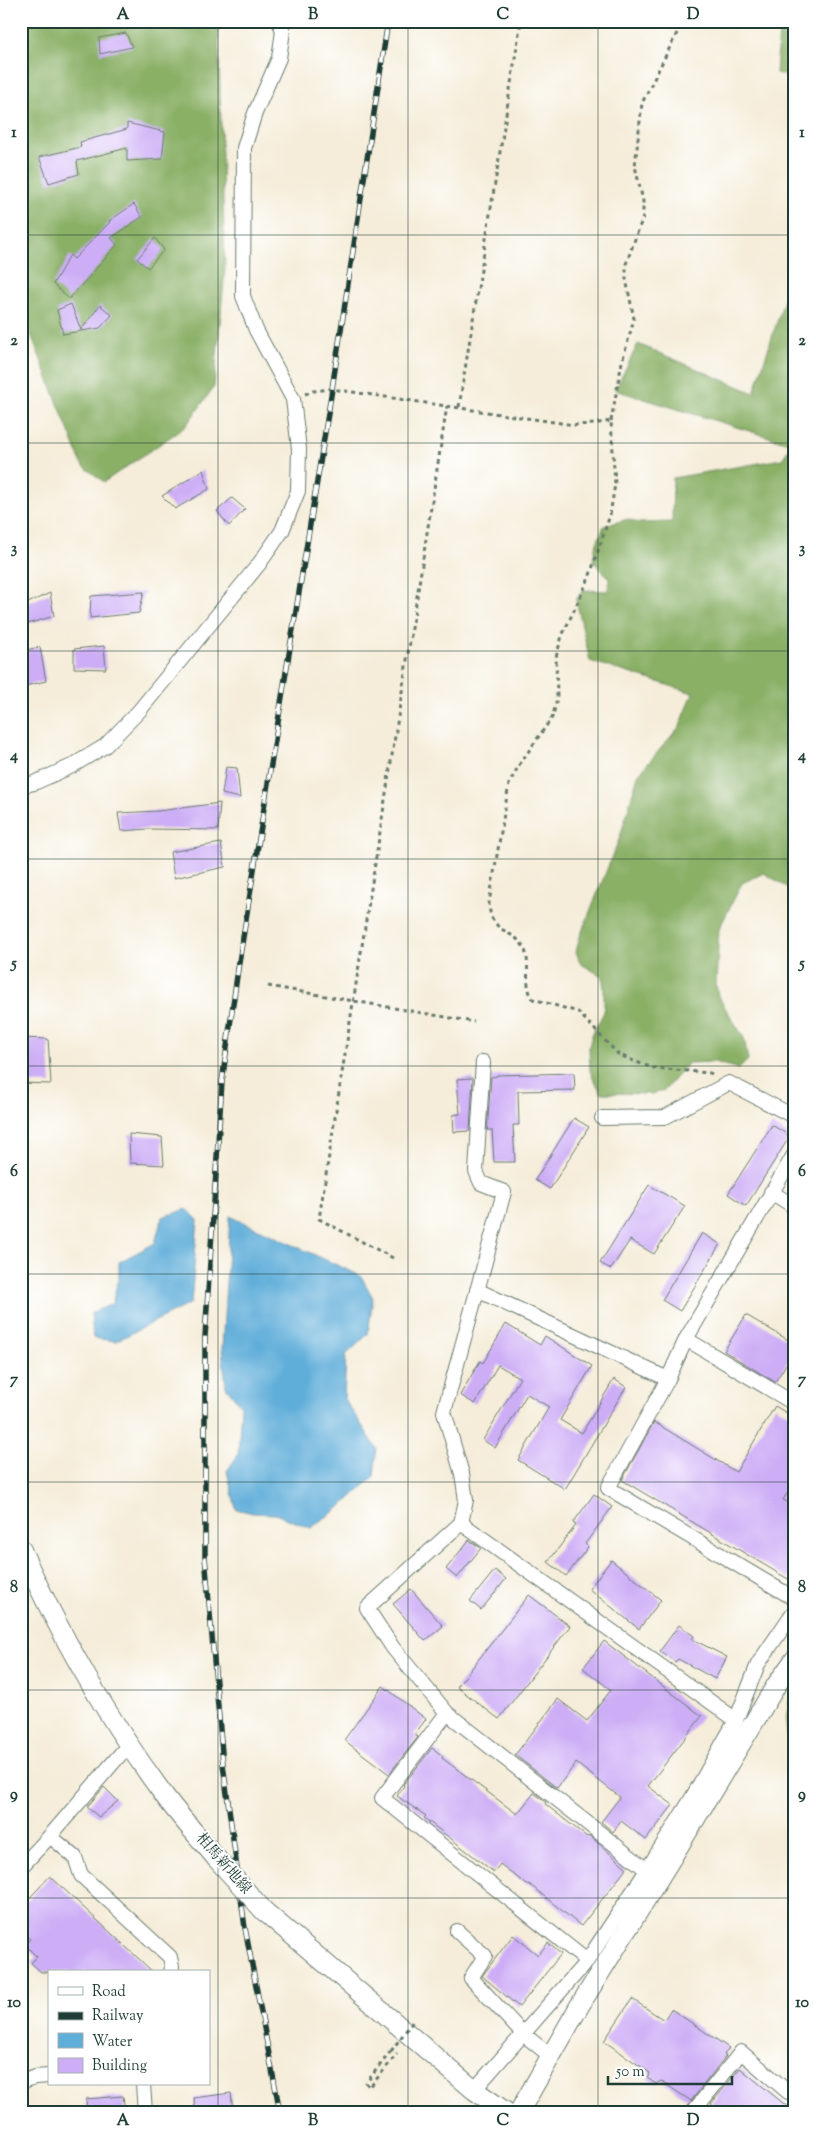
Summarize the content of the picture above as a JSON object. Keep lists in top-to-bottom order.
{
  "streets": {
    "main road": ["相馬新地線"]
  },
  "legend": [
    "Road",
    "Railway",
    "Water",
    "Building"
  ],
  "scale_bar": "50 m",
  "grid": {
    "columns": [
      "A",
      "B",
      "C",
      "D"
    ],
    "rows": [
      "1",
      "2",
      "3",
      "4",
      "5",
      "6",
      "7",
      "8",
      "9",
      "10"
    ]
  }
}
